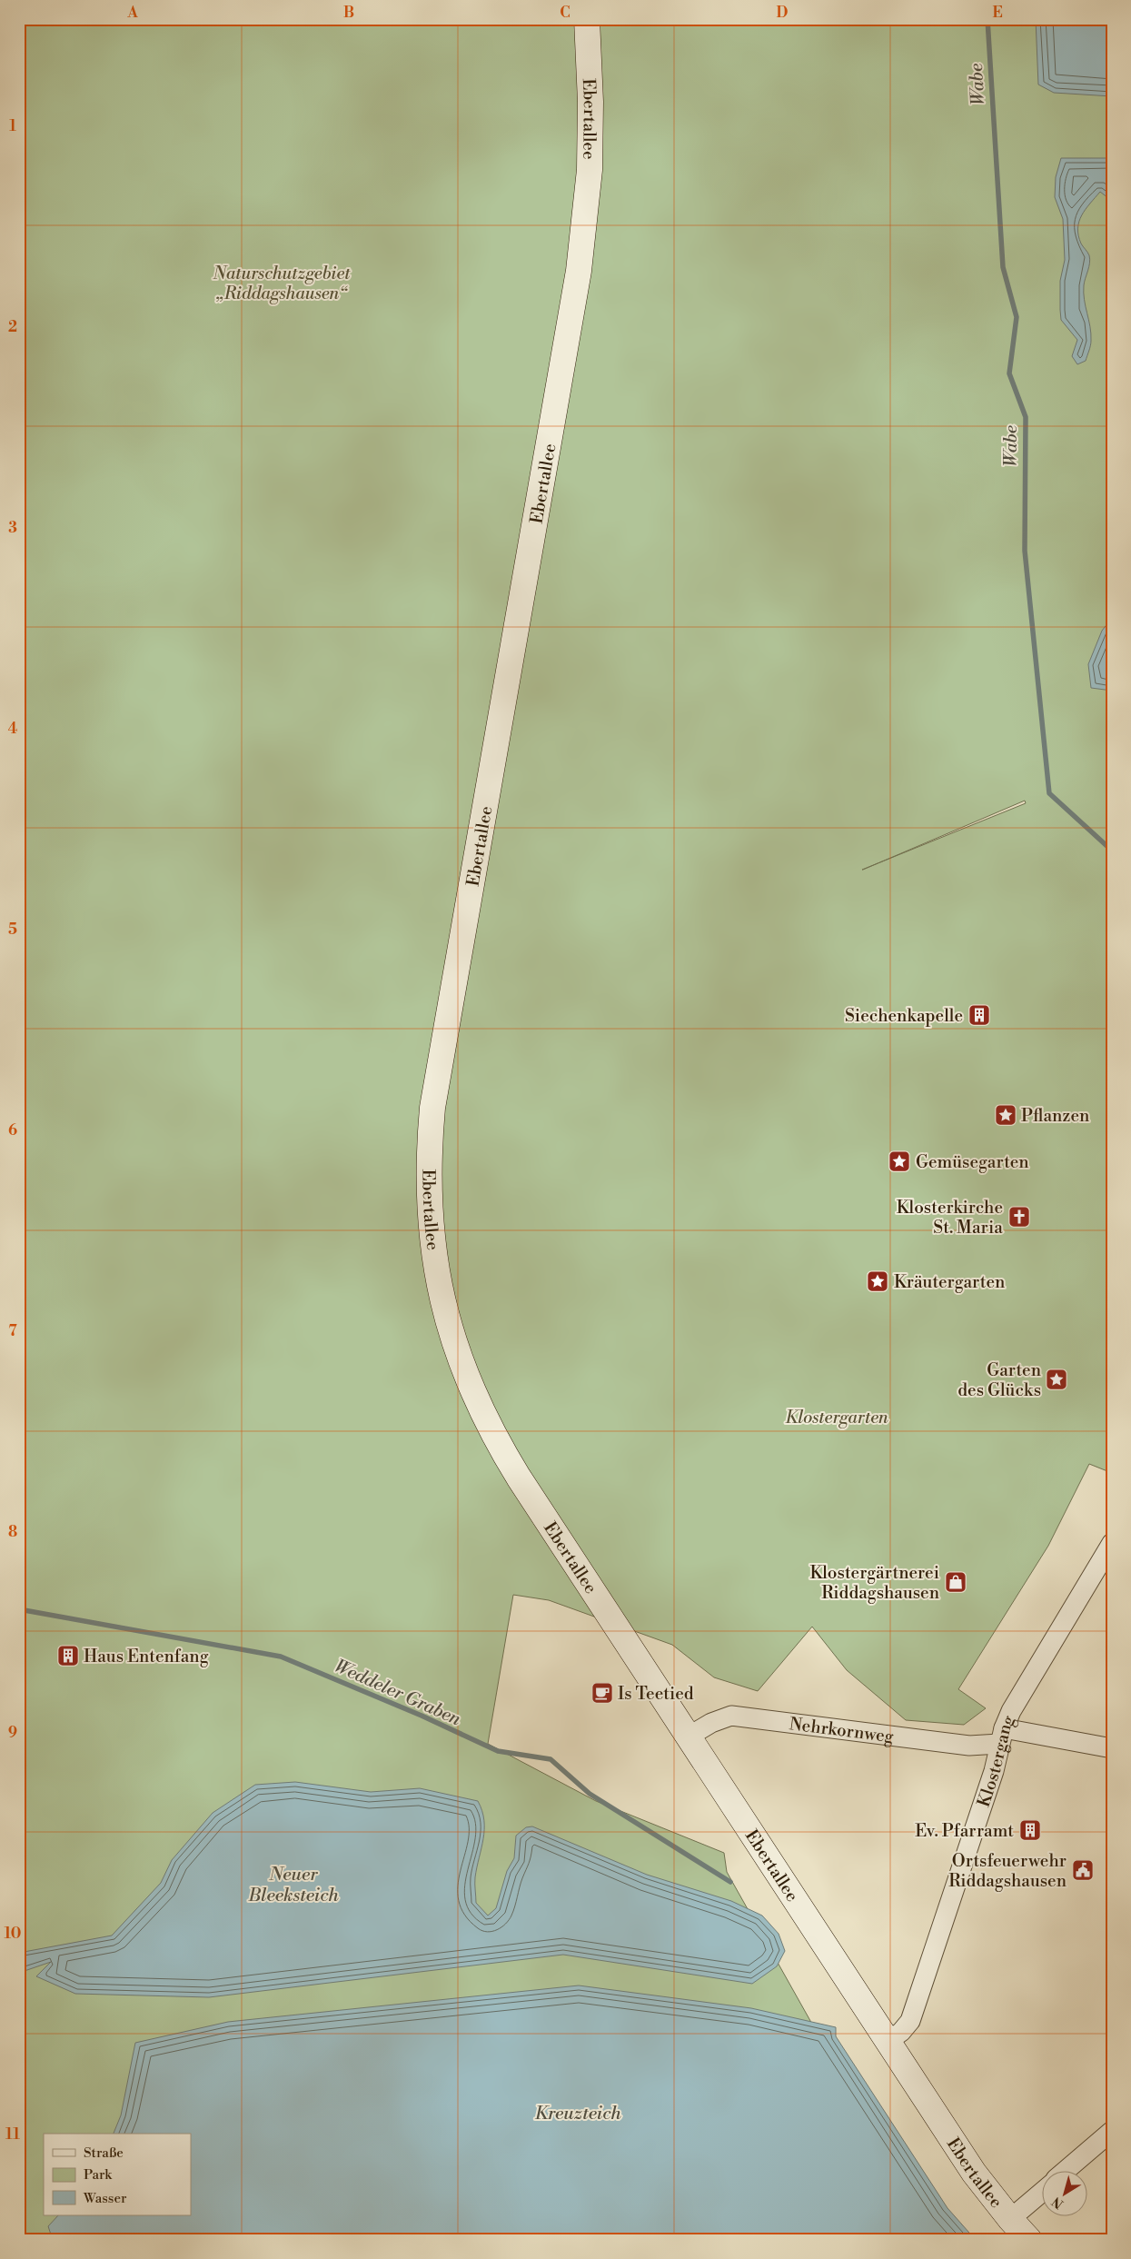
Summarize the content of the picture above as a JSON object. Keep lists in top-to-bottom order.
{
  "streets": {
    "main road": ["Ebertallee"],
    "street": ["Nehrkornweg", "Klostergang"]
  },
  "crossings": [
    ["Ebertallee", "Nehrkornweg"],
    ["Ebertallee", "Klostergang"],
    ["Nehrkornweg", "Klostergang"]
  ],
  "water": [
    "Wabe",
    "Weddeler Graben",
    "Neuer Bleeksteich",
    "Kreuzteich"
  ],
  "parks": ["Naturschutzgebiet „Riddagshausen“", "Klostergarten"],
  "places": {
    "building": ["Siechenkapelle", "Haus Entenfang", "Ev. Pfarramt"],
    "place": [
      "Pflanzen",
      "Gemüsegarten",
      "Kräutergarten",
      "Garten des Glücks"
    ],
    "church": ["Klosterkirche St. Maria"],
    "shop": ["Klostergärtnerei Riddagshausen"],
    "cafe": ["Is Teetied"],
    "public building": ["Ortsfeuerwehr Riddagshausen"]
  },
  "legend": ["Straße", "Park", "Wasser"],
  "north": "bottom left",
  "grid": {
    "columns": [
      "A",
      "B",
      "C",
      "D",
      "E"
    ],
    "rows": [
      "1",
      "2",
      "3",
      "4",
      "5",
      "6",
      "7",
      "8",
      "9",
      "10",
      "11"
    ]
  }
}
